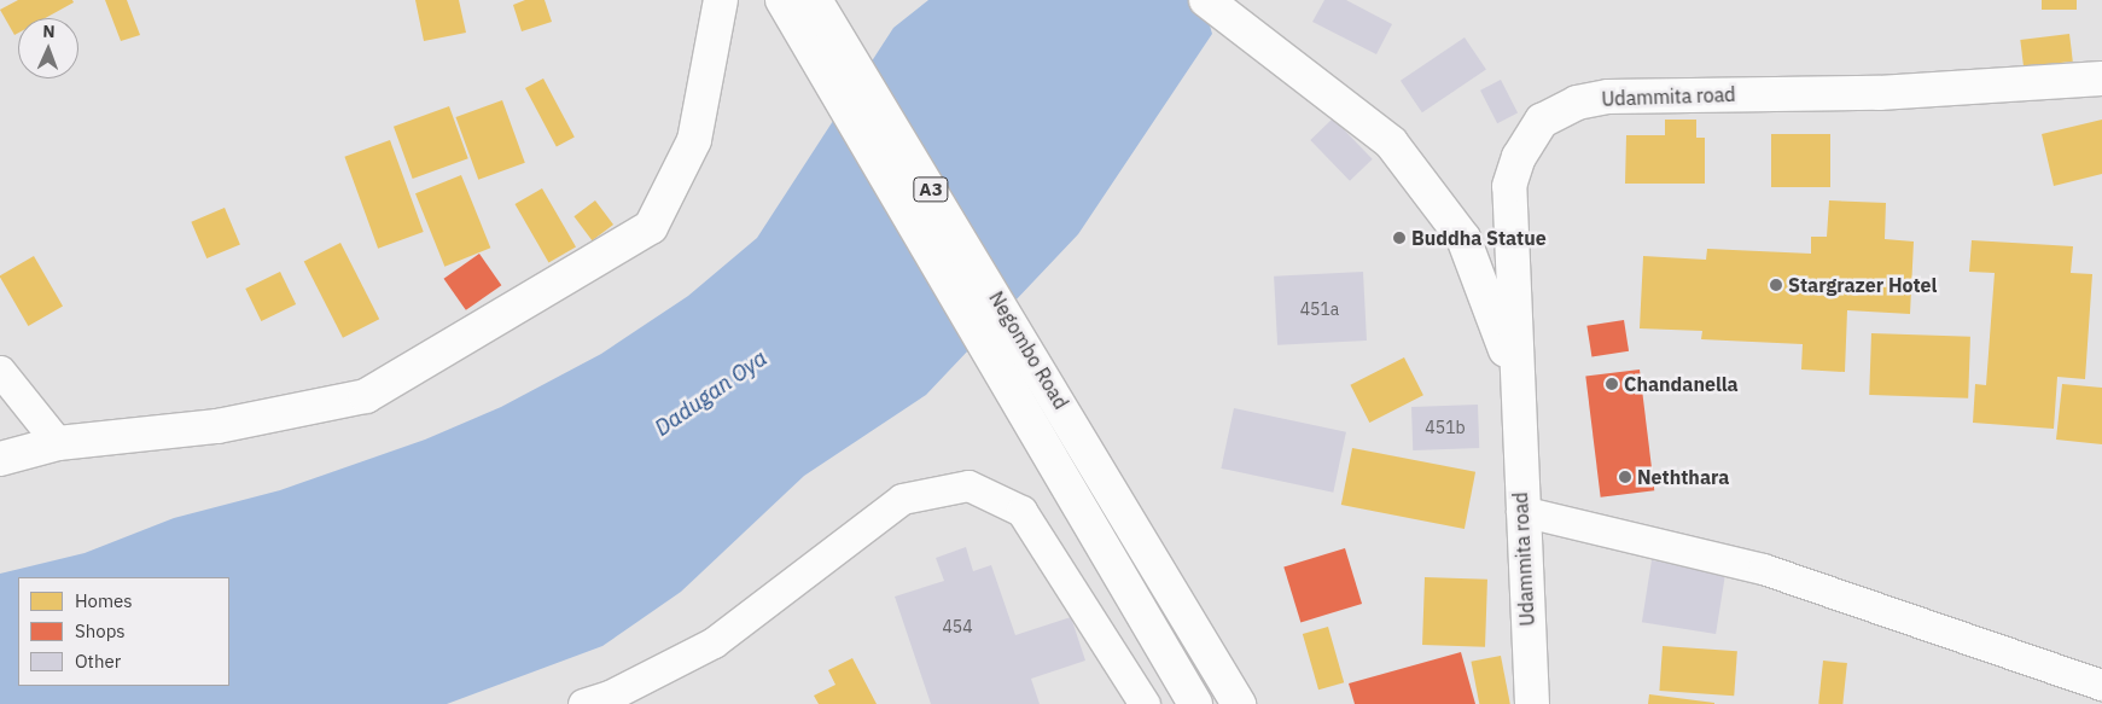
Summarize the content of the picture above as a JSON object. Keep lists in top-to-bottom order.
{
  "streets": {
    "main road": ["Udammita road", "A3", "Negombo Road"]
  },
  "water": ["Dadugan Oya"],
  "places": [
    "Buddha Statue",
    "Stargrazer Hotel",
    "Chandanella",
    "Neththara"
  ],
  "house_numbers": ["451a", "451b", "454"],
  "legend": ["Homes", "Shops", "Other"],
  "north": "top"
}
